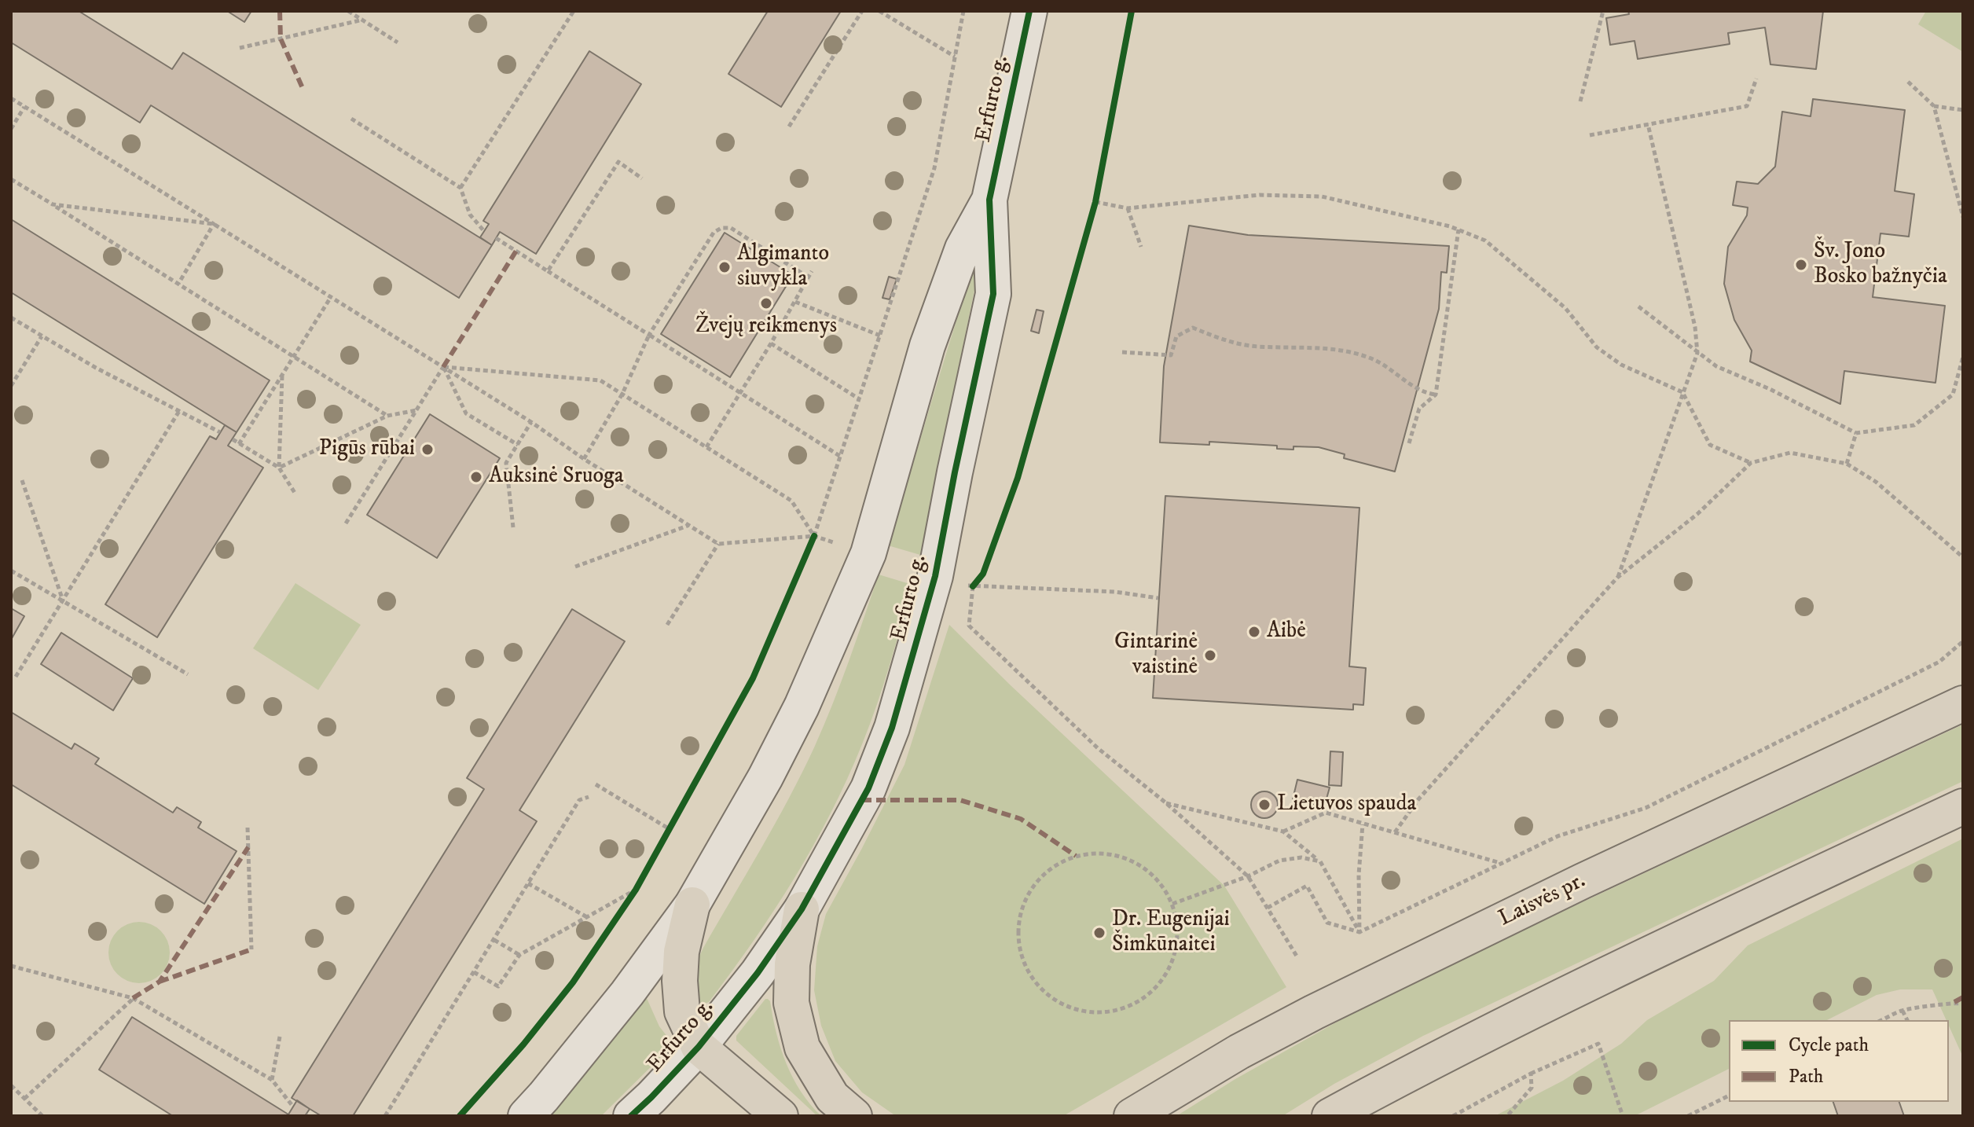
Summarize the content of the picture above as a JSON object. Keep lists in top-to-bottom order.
{
  "streets": {
    "main road": ["Laisvės pr."],
    "street": ["Erfurto g."]
  },
  "places": [
    "Šv. Jono Bosko bažnyčia",
    "Algimanto siuvykla",
    "Žvejų reikmenys",
    "Pigūs rūbai",
    "Auksinė Sruoga",
    "Aibė",
    "Gintarinė vaistinė",
    "Lietuvos spauda",
    "Dr. Eugenijai Šimkūnaitei"
  ],
  "legend": ["Cycle path", "Path"]
}
